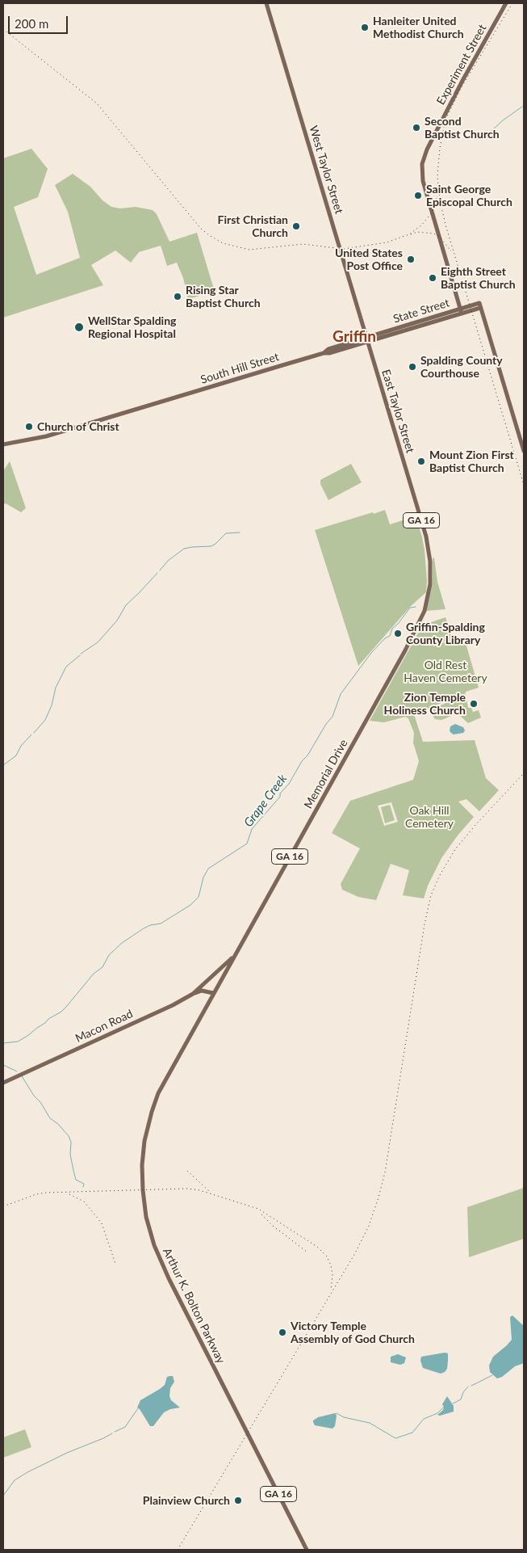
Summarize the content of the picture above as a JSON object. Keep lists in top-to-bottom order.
{
  "streets": {
    "main road": [
      "Experiment Street",
      "West Taylor Street",
      "South Hill Street",
      "East Taylor Street",
      "GA 16",
      "Memorial Drive",
      "Macon Road",
      "Arthur K. Bolton Parkway"
    ]
  },
  "crossings": [
    ["West Taylor Street", "South Hill Street"],
    ["West Taylor Street", "East Taylor Street"],
    ["South Hill Street", "East Taylor Street"],
    ["East Taylor Street", "Memorial Drive"],
    ["Memorial Drive", "Macon Road"],
    ["Memorial Drive", "Arthur K. Bolton Parkway"]
  ],
  "districts": ["Griffin"],
  "water": ["Grape Creek"],
  "parks": ["Old Rest Haven Cemetery", "Oak Hill Cemetery"],
  "places": [
    "Hanleiter United Methodist Church",
    "Second Baptist Church",
    "Saint George Episcopal Church",
    "First Christian Church",
    "United States Post Office",
    "Eighth Street Baptist Church",
    "Rising Star Baptist Church",
    "WellStar Spalding Regional Hospital",
    "Spalding County Courthouse",
    "Church of Christ",
    "Mount Zion First Baptist Church",
    "Griffin-Spalding County Library",
    "Zion Temple Holiness Church",
    "Victory Temple Assembly of God Church",
    "Plainview Church"
  ],
  "scale_bar": "200 m"
}
